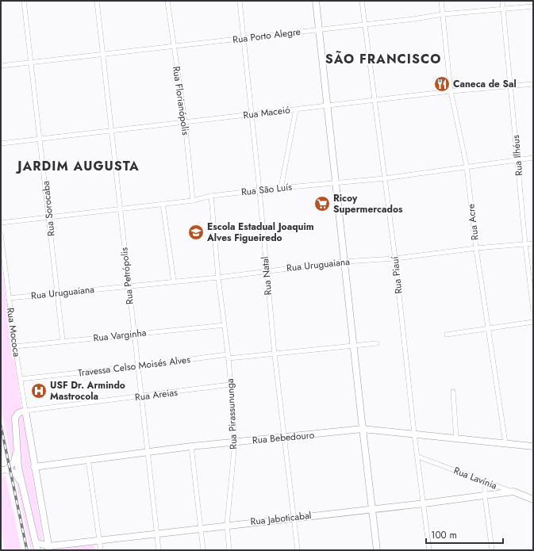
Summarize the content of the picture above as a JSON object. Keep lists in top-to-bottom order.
{
  "streets": {
    "main road": [
      "Rua Mococa",
      "Rua Bebedouro",
      "Rua Lavínia",
      "Rua Jaboticabal"
    ],
    "street": [
      "Rua Porto Alegre",
      "Rua Florianópolis",
      "Rua Maceió",
      "Rua Ilhéus",
      "Rua São Luís",
      "Rua Sorocaba",
      "Rua Acre",
      "Rua Uruguaiana",
      "Rua Piauí",
      "Rua Petrópolis",
      "Rua Natal",
      "Rua Varginha",
      "Travessa Celso Moisés Alves",
      "Rua Areias",
      "Rua Pirassununga"
    ]
  },
  "crossings": [
    ["Rua Porto Alegre", "Rua Florianópolis"],
    ["Rua Porto Alegre", "Rua Ilhéus"],
    ["Rua Porto Alegre", "Rua Sorocaba"],
    ["Rua Porto Alegre", "Rua Acre"],
    ["Rua Porto Alegre", "Rua Piauí"],
    ["Rua Porto Alegre", "Rua Petrópolis"],
    ["Rua Porto Alegre", "Rua Natal"],
    ["Rua Florianópolis", "Rua Maceió"],
    ["Rua Florianópolis", "Rua São Luís"],
    ["Rua Maceió", "Rua Ilhéus"],
    ["Rua Maceió", "Rua Sorocaba"],
    ["Rua Maceió", "Rua Acre"],
    ["Rua Maceió", "Rua Piauí"],
    ["Rua Maceió", "Rua Petrópolis"],
    ["Rua Maceió", "Rua Natal"],
    ["Rua Ilhéus", "Rua São Luís"],
    ["Rua Ilhéus", "Rua Uruguaiana"],
    ["Rua São Luís", "Rua Sorocaba"],
    ["Rua São Luís", "Rua Acre"],
    ["Rua São Luís", "Rua Piauí"],
    ["Rua São Luís", "Rua Petrópolis"],
    ["Rua São Luís", "Rua Natal"],
    ["Rua São Luís", "Rua Pirassununga"],
    ["Rua Sorocaba", "Rua Uruguaiana"],
    ["Rua Sorocaba", "Rua Varginha"],
    ["Rua Acre", "Rua Uruguaiana"],
    ["Rua Acre", "Rua Bebedouro"],
    ["Rua Uruguaiana", "Rua Piauí"],
    ["Rua Uruguaiana", "Rua Petrópolis"],
    ["Rua Uruguaiana", "Rua Natal"],
    ["Rua Uruguaiana", "Rua Mococa"],
    ["Rua Uruguaiana", "Rua Pirassununga"],
    ["Rua Piauí", "Rua Bebedouro"],
    ["Rua Piauí", "Rua Lavínia"],
    ["Rua Piauí", "Rua Jaboticabal"],
    ["Rua Petrópolis", "Rua Varginha"],
    ["Rua Petrópolis", "Travessa Celso Moisés Alves"],
    ["Rua Petrópolis", "Rua Areias"],
    ["Rua Petrópolis", "Rua Bebedouro"],
    ["Rua Petrópolis", "Rua Jaboticabal"],
    ["Rua Natal", "Travessa Celso Moisés Alves"],
    ["Rua Natal", "Rua Bebedouro"],
    ["Rua Natal", "Rua Jaboticabal"],
    ["Rua Mococa", "Rua Varginha"],
    ["Rua Mococa", "Travessa Celso Moisés Alves"],
    ["Rua Mococa", "Rua Areias"],
    ["Rua Mococa", "Rua Bebedouro"],
    ["Rua Mococa", "Rua Jaboticabal"],
    ["Rua Varginha", "Rua Pirassununga"],
    ["Travessa Celso Moisés Alves", "Rua Pirassununga"],
    ["Rua Areias", "Rua Pirassununga"],
    ["Rua Pirassununga", "Rua Bebedouro"],
    ["Rua Pirassununga", "Rua Jaboticabal"],
    ["Rua Lavínia", "Rua Jaboticabal"]
  ],
  "districts": ["SÃO FRANCISCO", "JARDIM AUGUSTA"],
  "places": {
    "restaurant": ["Caneca de Sal"],
    "supermarket": ["Ricoy Supermercados"],
    "school or university": ["Escola Estadual Joaquim Alves Figueiredo"],
    "hospital": ["USF Dr. Armindo Mastrocola"]
  },
  "scale_bar": "100 m"
}
